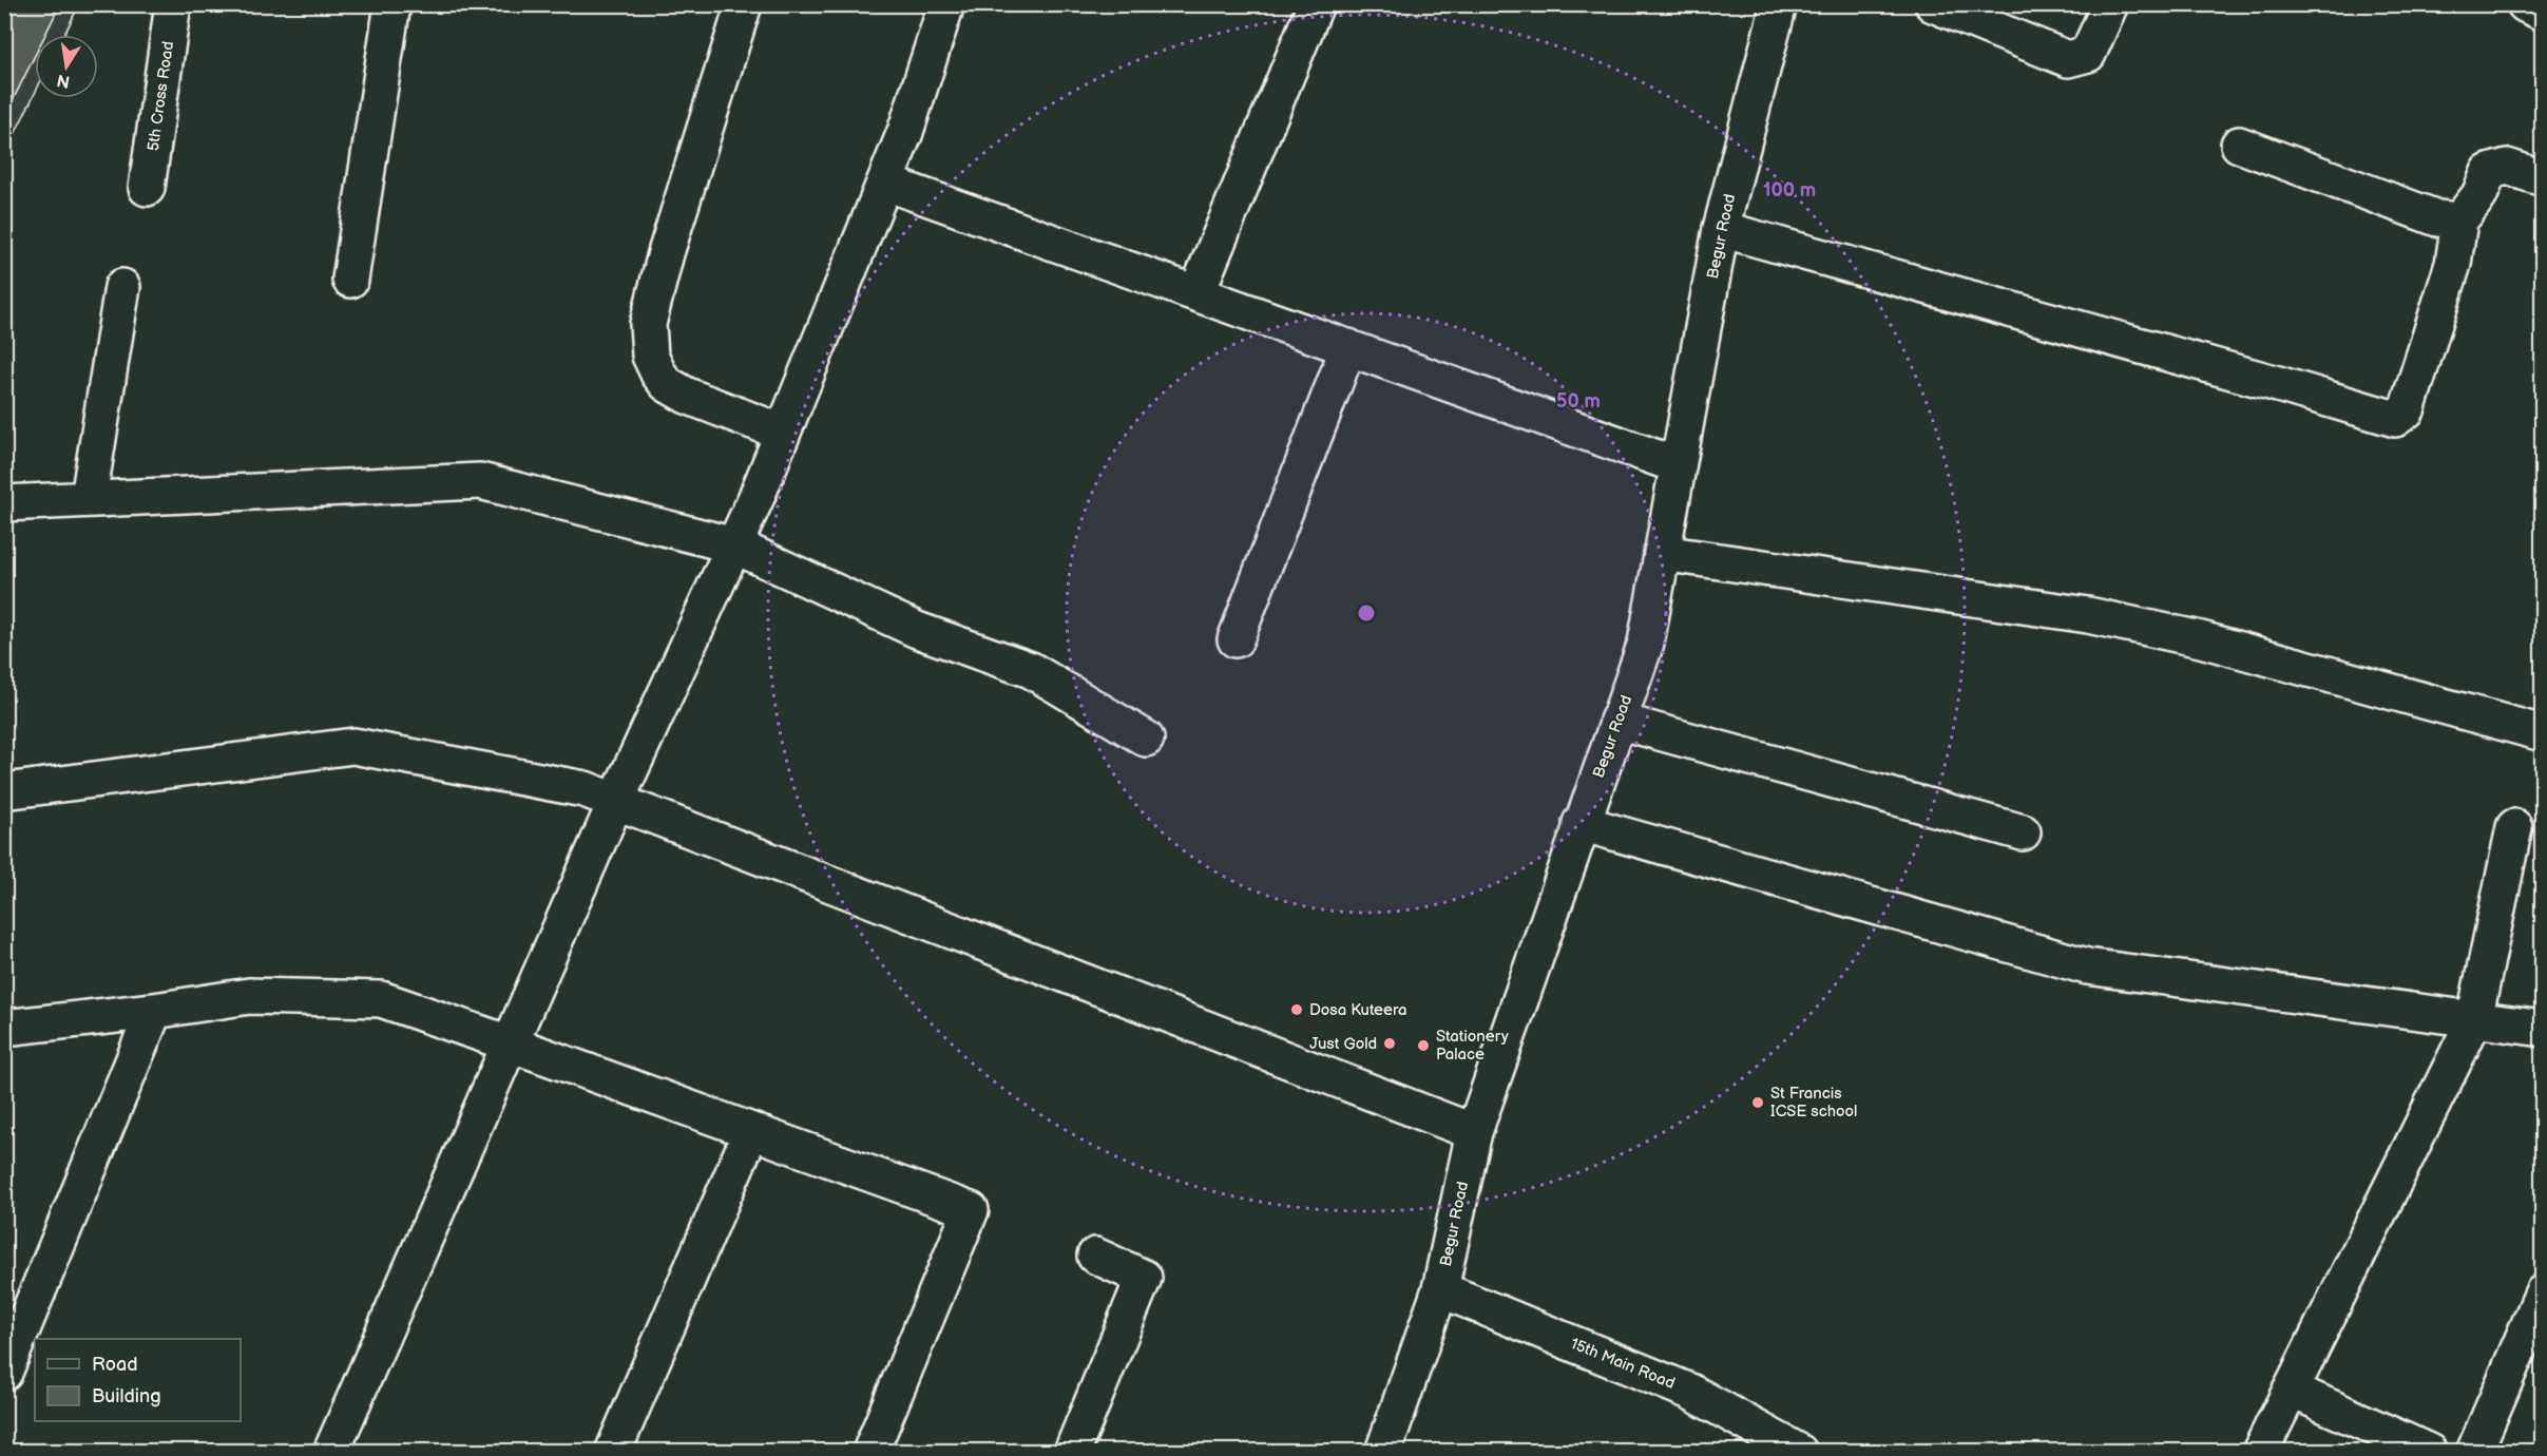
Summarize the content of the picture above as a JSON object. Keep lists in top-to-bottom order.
{
  "streets": {
    "street": ["5th Cross Road", "Begur Road", "15th Main Road"]
  },
  "crossings": [
    ["Begur Road", "15th Main Road"]
  ],
  "places": [
    "Dosa Kuteera",
    "Just Gold",
    "Stationery Palace",
    "St Francis ICSE school"
  ],
  "legend": ["Road", "Building"],
  "north": "bottom",
  "rings": ["100 m", "50 m"]
}
